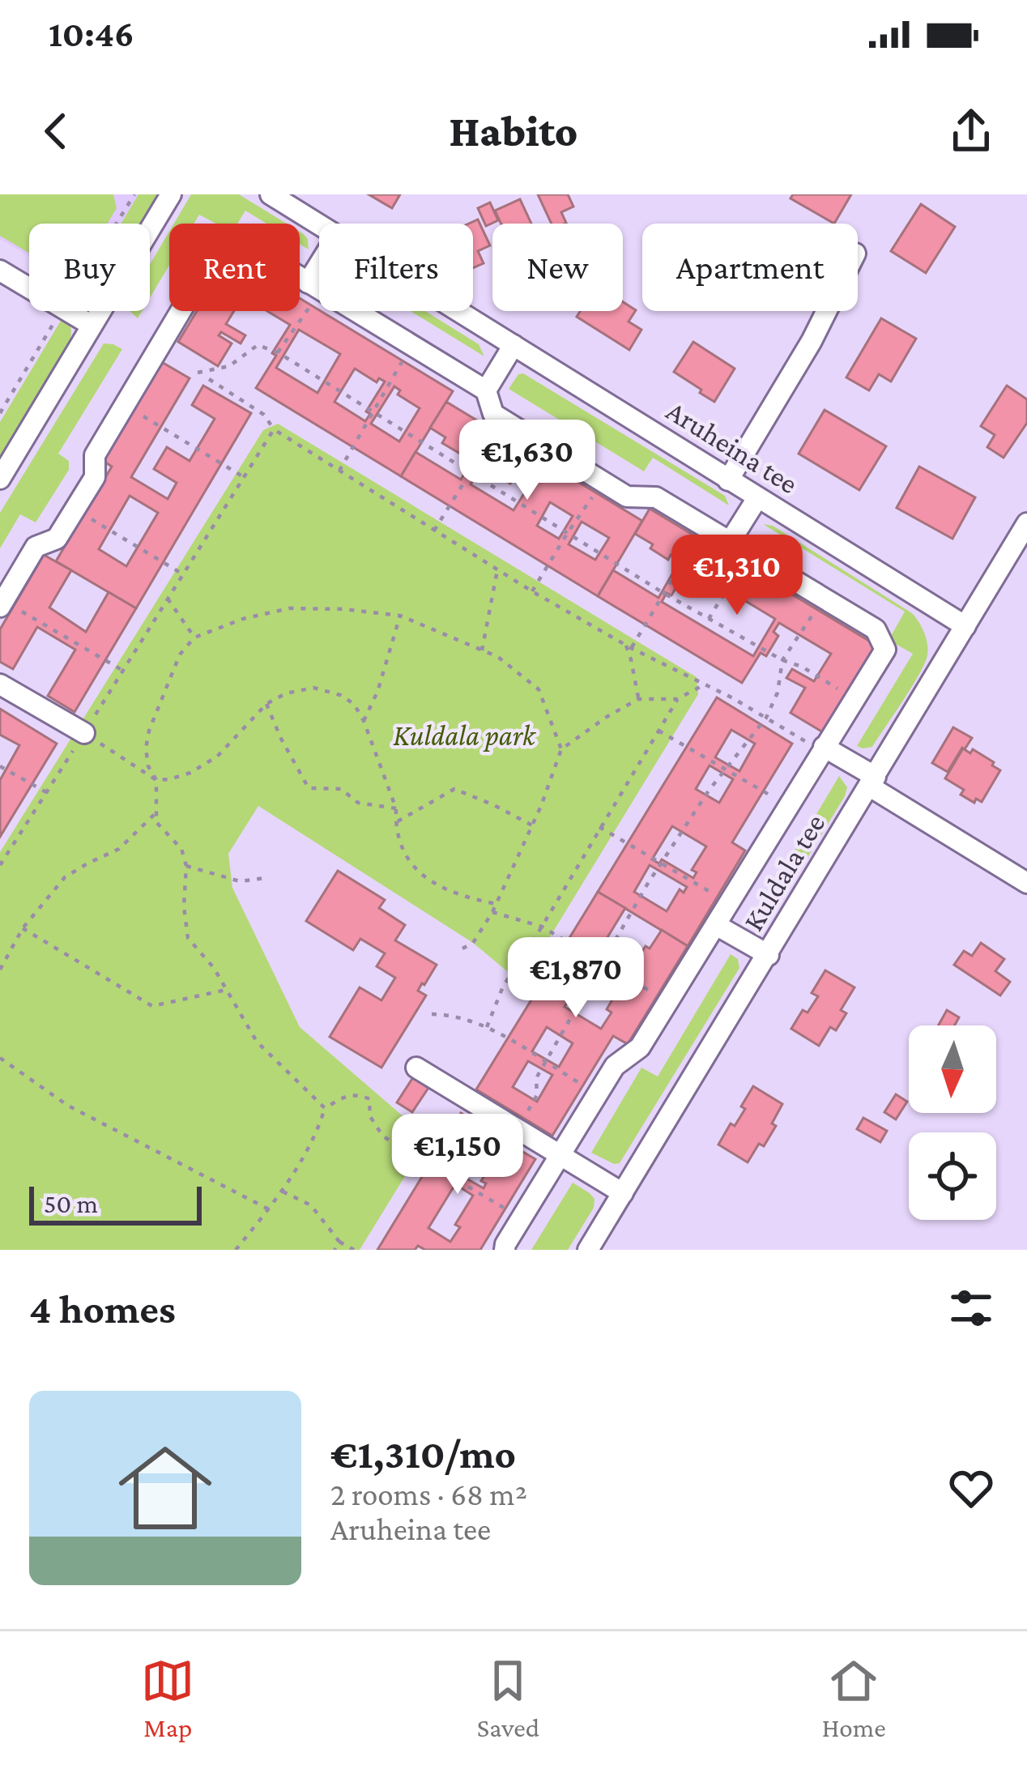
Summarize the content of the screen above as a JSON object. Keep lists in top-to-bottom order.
{
  "streets": {
    "street": ["Aruheina tee", "Kuldala tee"]
  },
  "crossings": [
    ["Aruheina tee", "Kuldala tee"]
  ],
  "parks": ["Kuldala park"],
  "scale_bar": "50 m",
  "north": "bottom",
  "page": {
    "status": "10:46",
    "header": "Habito",
    "chip": [
      "Buy",
      "Rent",
      "Filters",
      "New",
      "Apartment"
    ],
    "price": [
      "€1,630",
      "€1,310",
      "€1,870",
      "€1,150"
    ],
    "scale": "50 m",
    "heading": "4 homes",
    "list": [
      {
        "name": "€1,310/mo",
        "note": "2 rooms · 68 m² · Aruheina tee"
      }
    ],
    "tabs": ["Map", "Saved", "Home"]
  }
}
